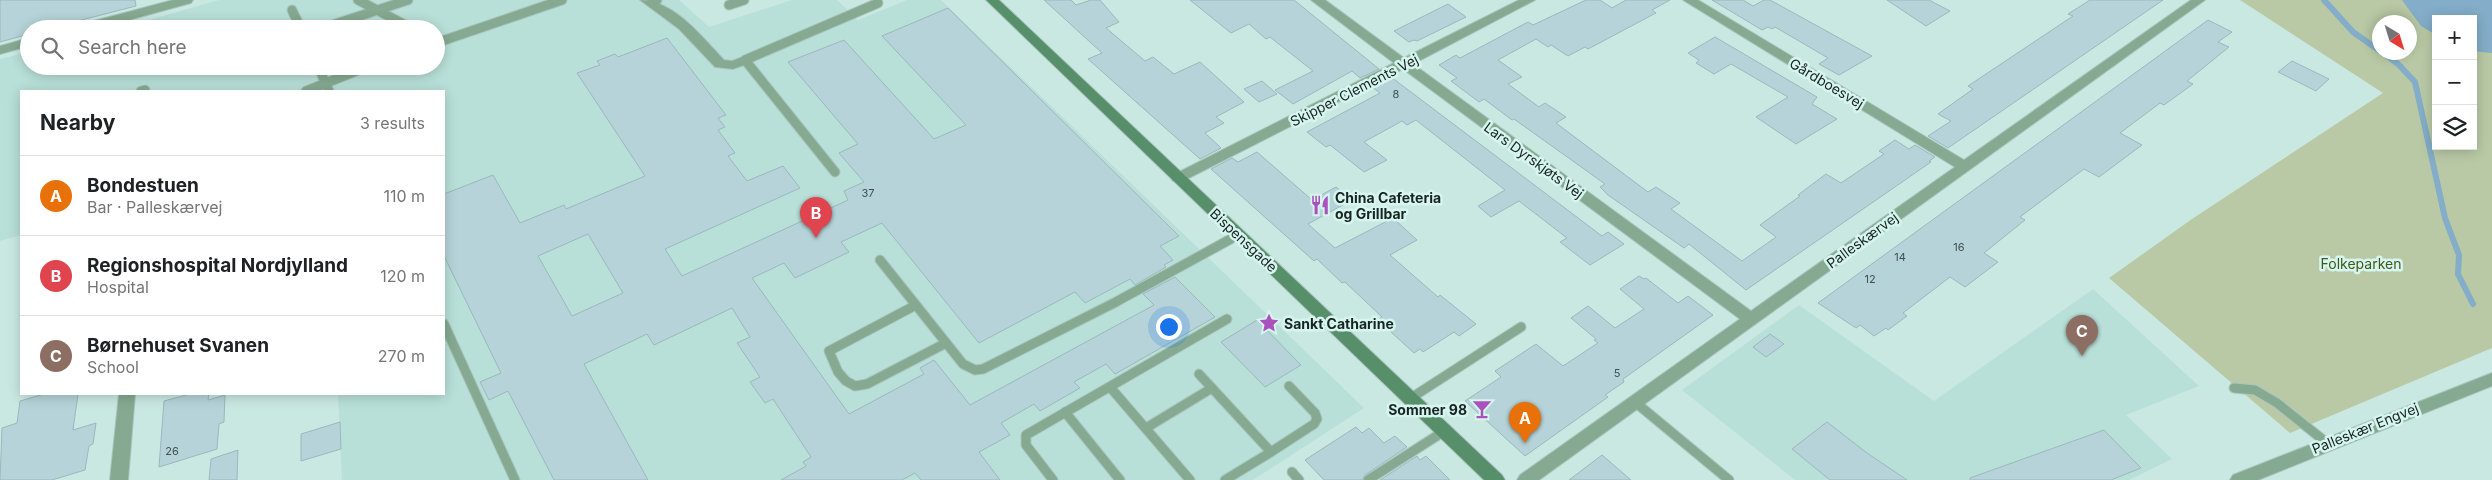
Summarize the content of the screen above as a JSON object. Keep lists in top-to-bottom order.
{
  "streets": {
    "street": [
      "Gårdboesvej",
      "Skipper Clements Vej",
      "Lars Dyrskjøts Vej",
      "Bispensgade",
      "Palleskærvej",
      "Palleskær Engvej"
    ]
  },
  "crossings": [
    ["Gårdboesvej", "Palleskærvej"],
    ["Skipper Clements Vej", "Lars Dyrskjøts Vej"],
    ["Skipper Clements Vej", "Bispensgade"],
    ["Lars Dyrskjøts Vej", "Palleskærvej"]
  ],
  "parks": ["Folkeparken"],
  "places": {
    "restaurant": ["China Cafeteria og Grillbar"],
    "place": ["Sankt Catharine"],
    "bar": ["Sommer 98"]
  },
  "house_numbers": [
    "8",
    "37",
    "16",
    "14",
    "12",
    "5",
    "26"
  ],
  "north": "bottom right",
  "page": {
    "map_buttons": ["+", "−"],
    "search": "Search here",
    "heading": ["Nearby", "3 results"],
    "list": [
      {
        "mark": "A",
        "name": "Bondestuen",
        "note": "Bar · Palleskærvej",
        "value": "110 m"
      },
      {
        "mark": "B",
        "name": "Regionshospital Nordjylland",
        "note": "Hospital",
        "value": "120 m"
      },
      {
        "mark": "C",
        "name": "Børnehuset Svanen",
        "note": "School",
        "value": "270 m"
      }
    ],
    "pins": ["B", "C", "A"]
  }
}
